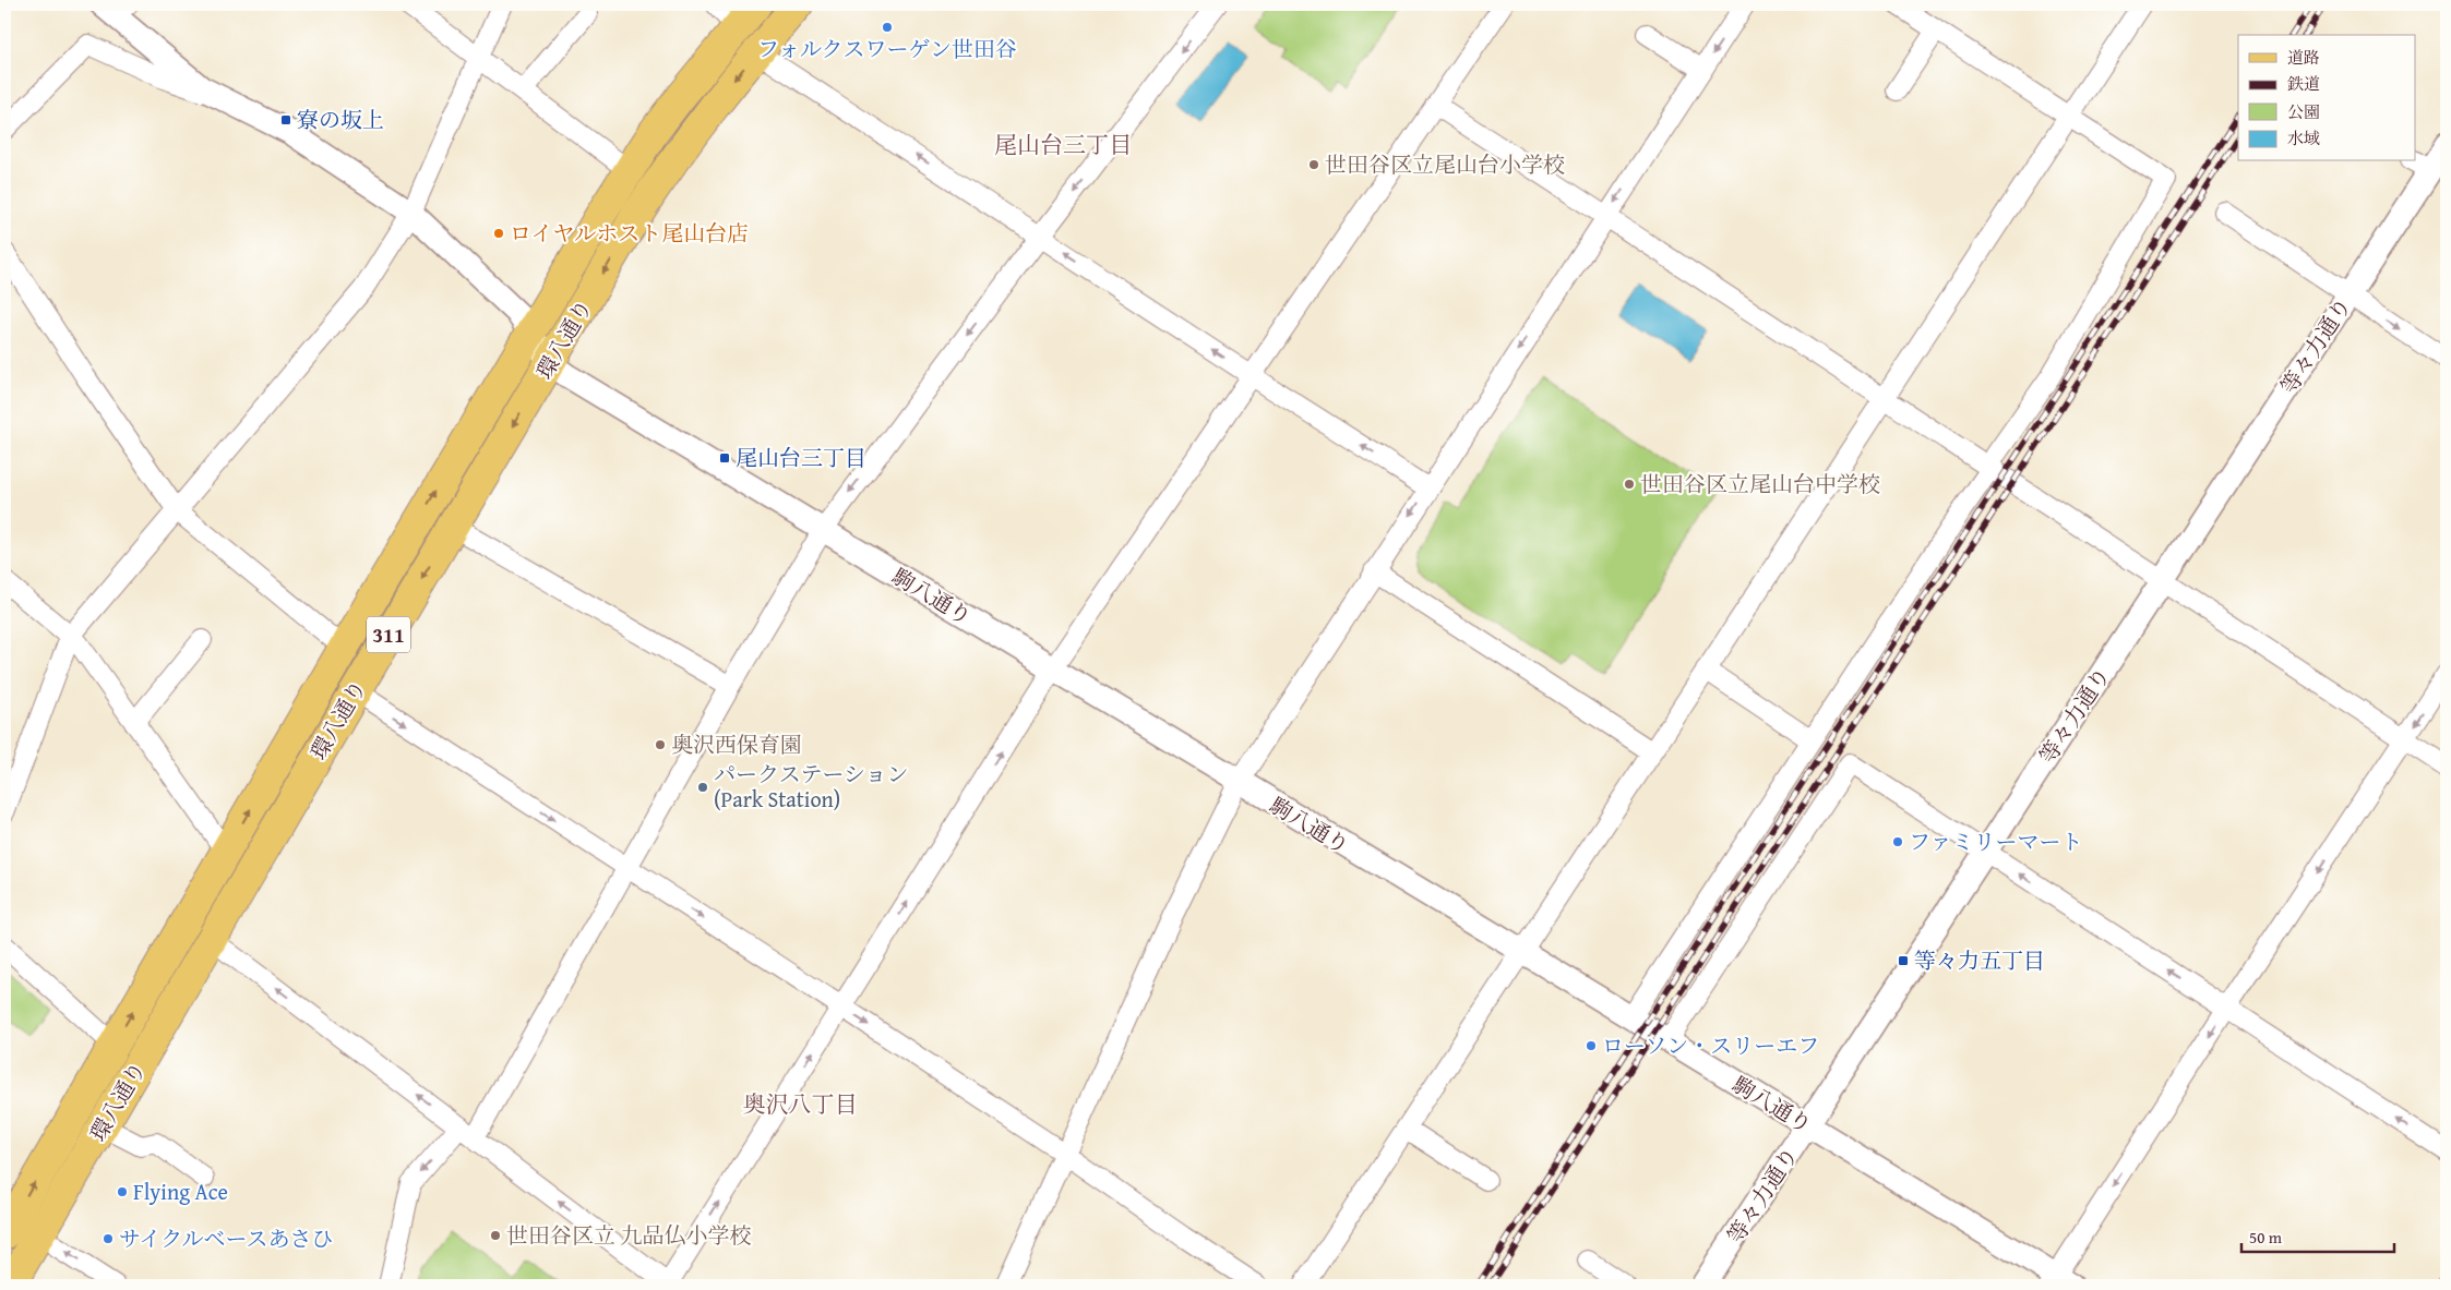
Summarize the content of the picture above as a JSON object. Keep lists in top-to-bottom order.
{
  "streets": {
    "main road": ["環八通り", "311"],
    "street": ["等々力通り", "駒八通り"]
  },
  "crossings": [
    ["環八通り", "駒八通り"],
    ["等々力通り", "駒八通り"]
  ],
  "districts": ["尾山台三丁目", "奥沢八丁目"],
  "places": {
    "other": [
      "フォルクスワーゲン世田谷",
      "世田谷区立尾山台小学校",
      "ロイヤルホスト尾山台店",
      "世田谷区立尾山台中学校",
      "奥沢西保育園",
      "パークステーション (Park Station)",
      "ファミリーマート",
      "ローソン・スリーエフ",
      "Flying Ace",
      "世田谷区立 九品仏小学校",
      "サイクルベースあさひ"
    ],
    "transit": ["寮の坂上", "尾山台三丁目", "等々力五丁目"]
  },
  "legend": [
    "道路",
    "鉄道",
    "公園",
    "水域"
  ],
  "scale_bar": "50 m"
}
